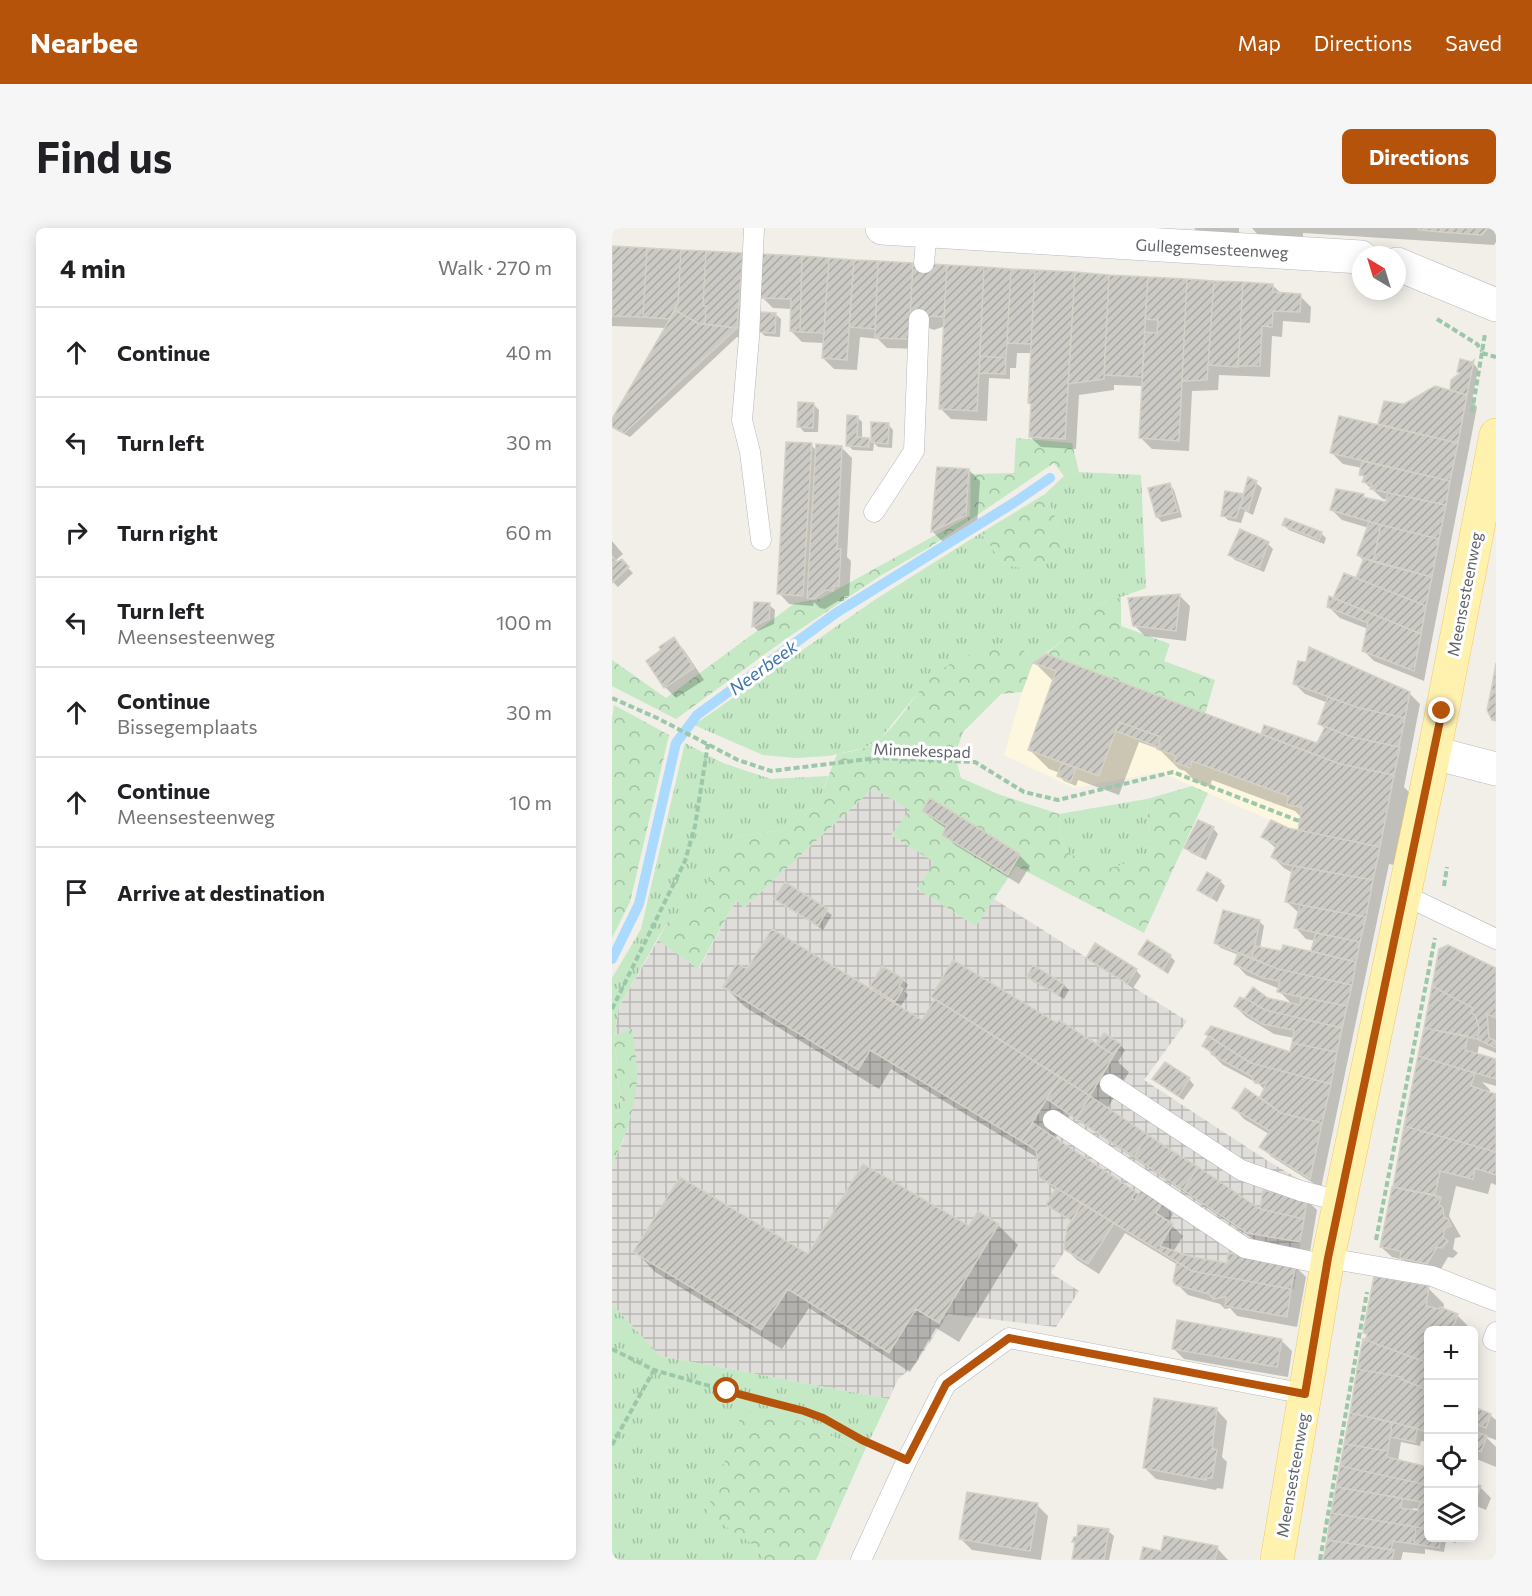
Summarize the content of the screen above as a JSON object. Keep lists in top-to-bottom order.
{
  "streets": {
    "main road": ["Meensesteenweg"],
    "street": ["Gullegemsesteenweg"],
    "path": ["Minnekespad"]
  },
  "water": ["Neerbeek"],
  "north": "top left",
  "page": {
    "header": "Nearbee",
    "nav": ["Map", "Directions", "Saved"],
    "buttons": "Directions",
    "title": "Find us",
    "heading": ["4 min", "Walk · 270 m"],
    "list": [
      ["Continue", "40 m"],
      ["Turn left", "30 m"],
      ["Turn right", "60 m"],
      ["Turn left", "Meensesteenweg", "100 m"],
      ["Continue", "Bissegemplaats", "30 m"],
      ["Continue", "Meensesteenweg", "10 m"],
      "Arrive at destination"
    ],
    "map_buttons": ["+", "−"]
  }
}
